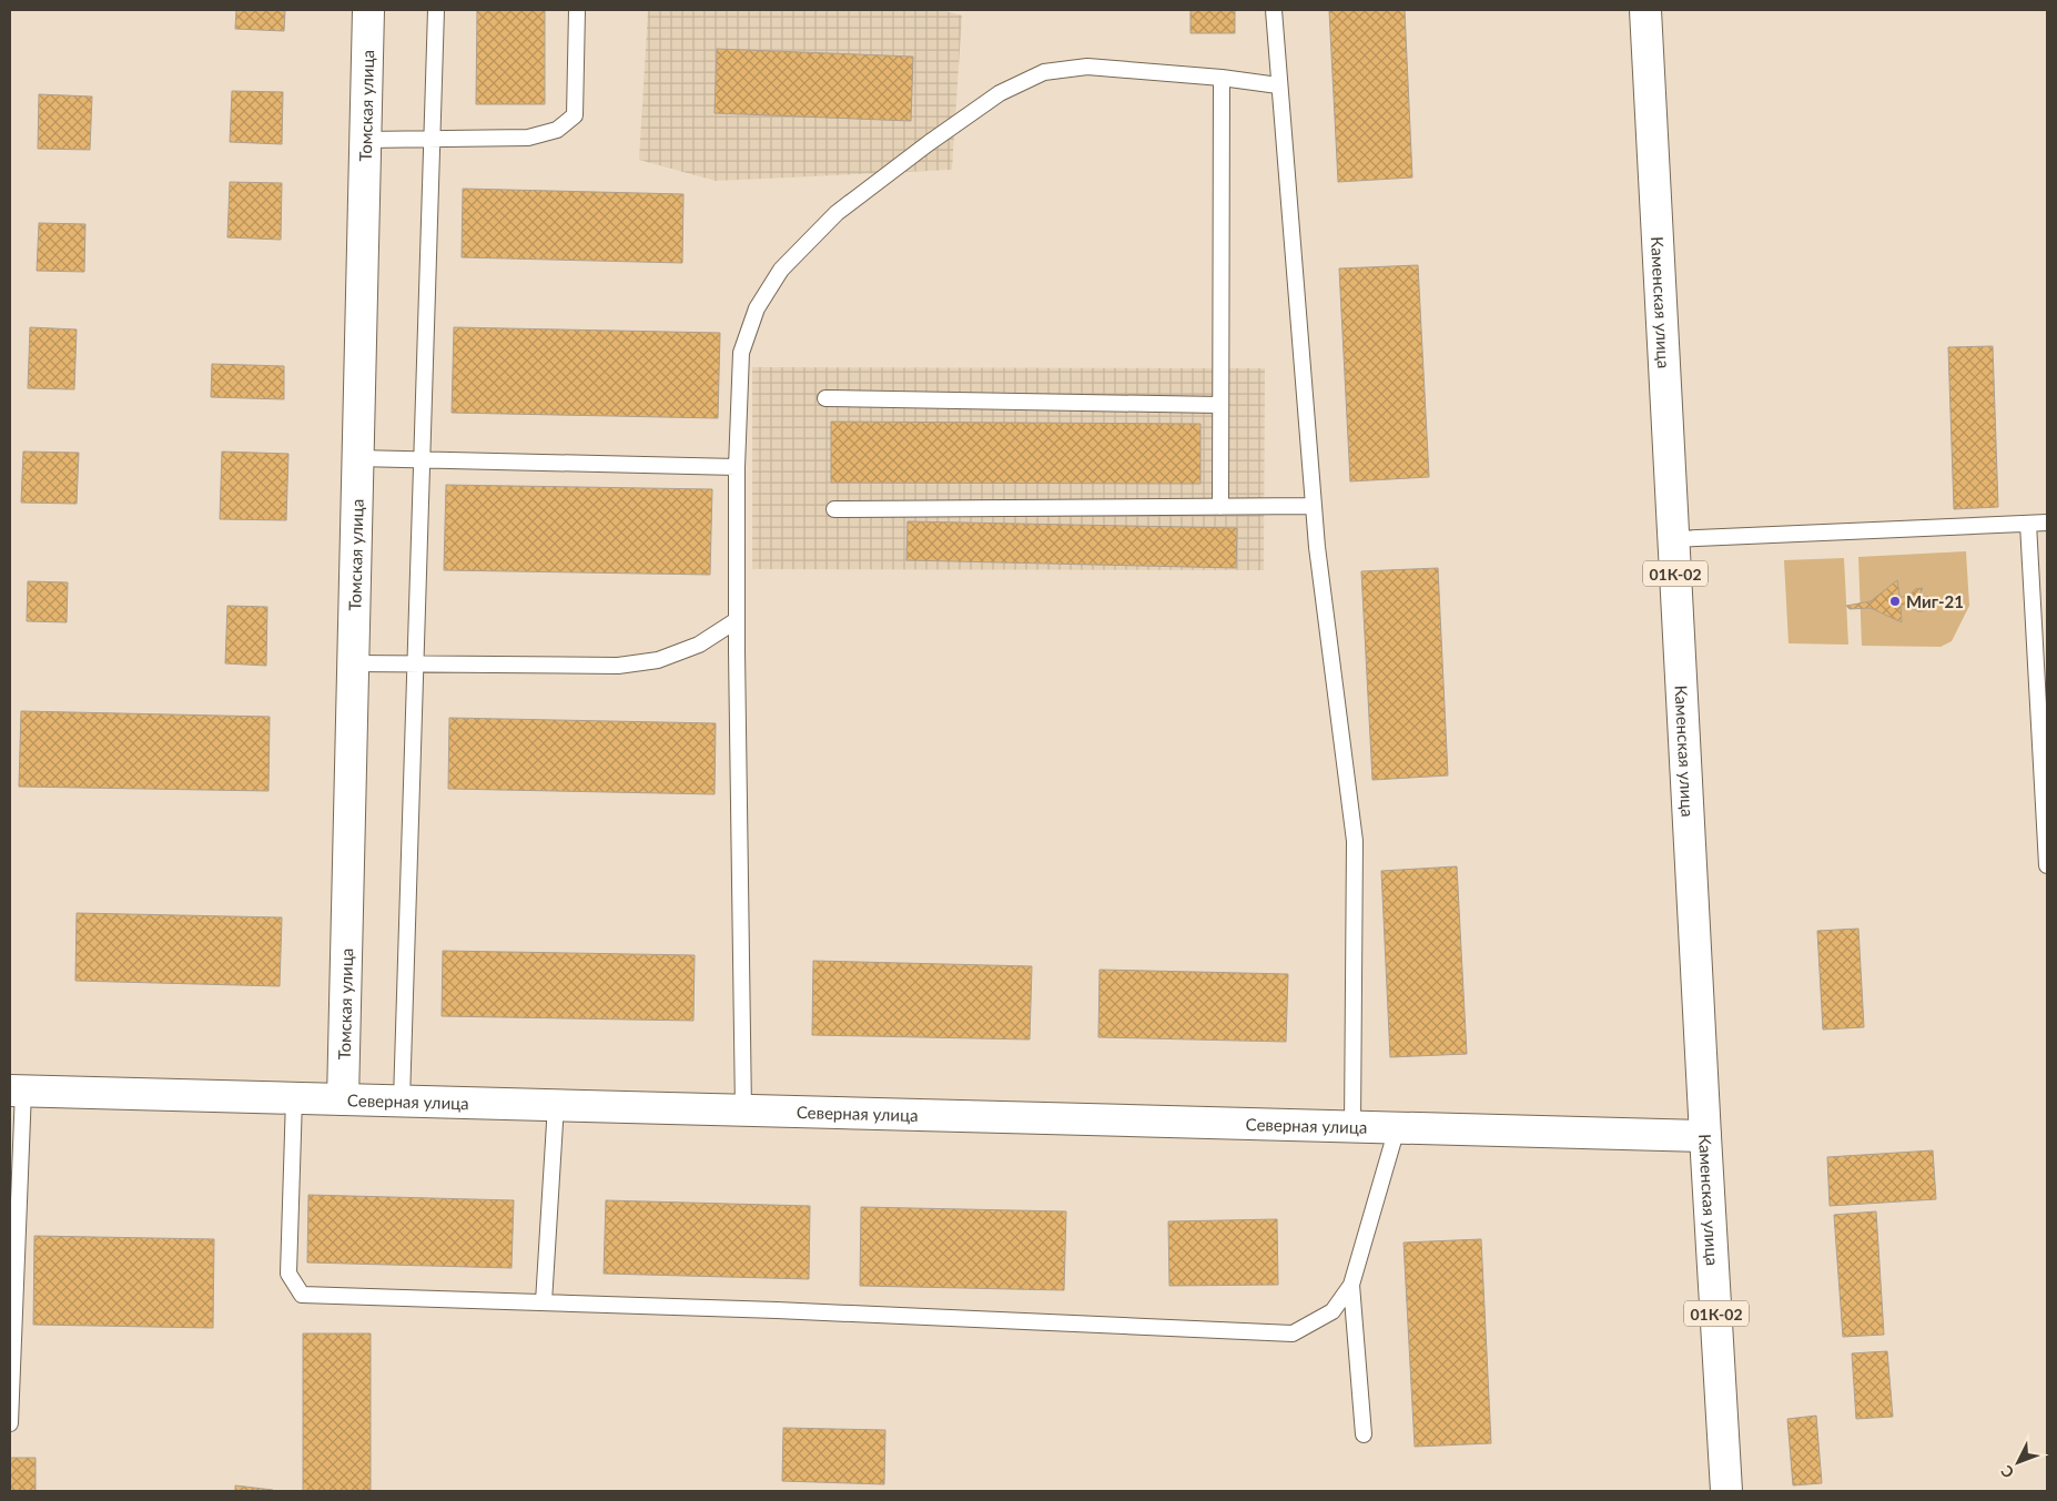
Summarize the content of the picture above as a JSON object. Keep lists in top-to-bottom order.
{
  "streets": {
    "street": [
      "Томская улица",
      "Каменская улица",
      "01К-02",
      "Северная улица"
    ]
  },
  "crossings": [
    ["Томская улица", "Северная улица"],
    ["Каменская улица", "Северная улица"]
  ],
  "places": ["Миг-21"],
  "north": "bottom left"
}
